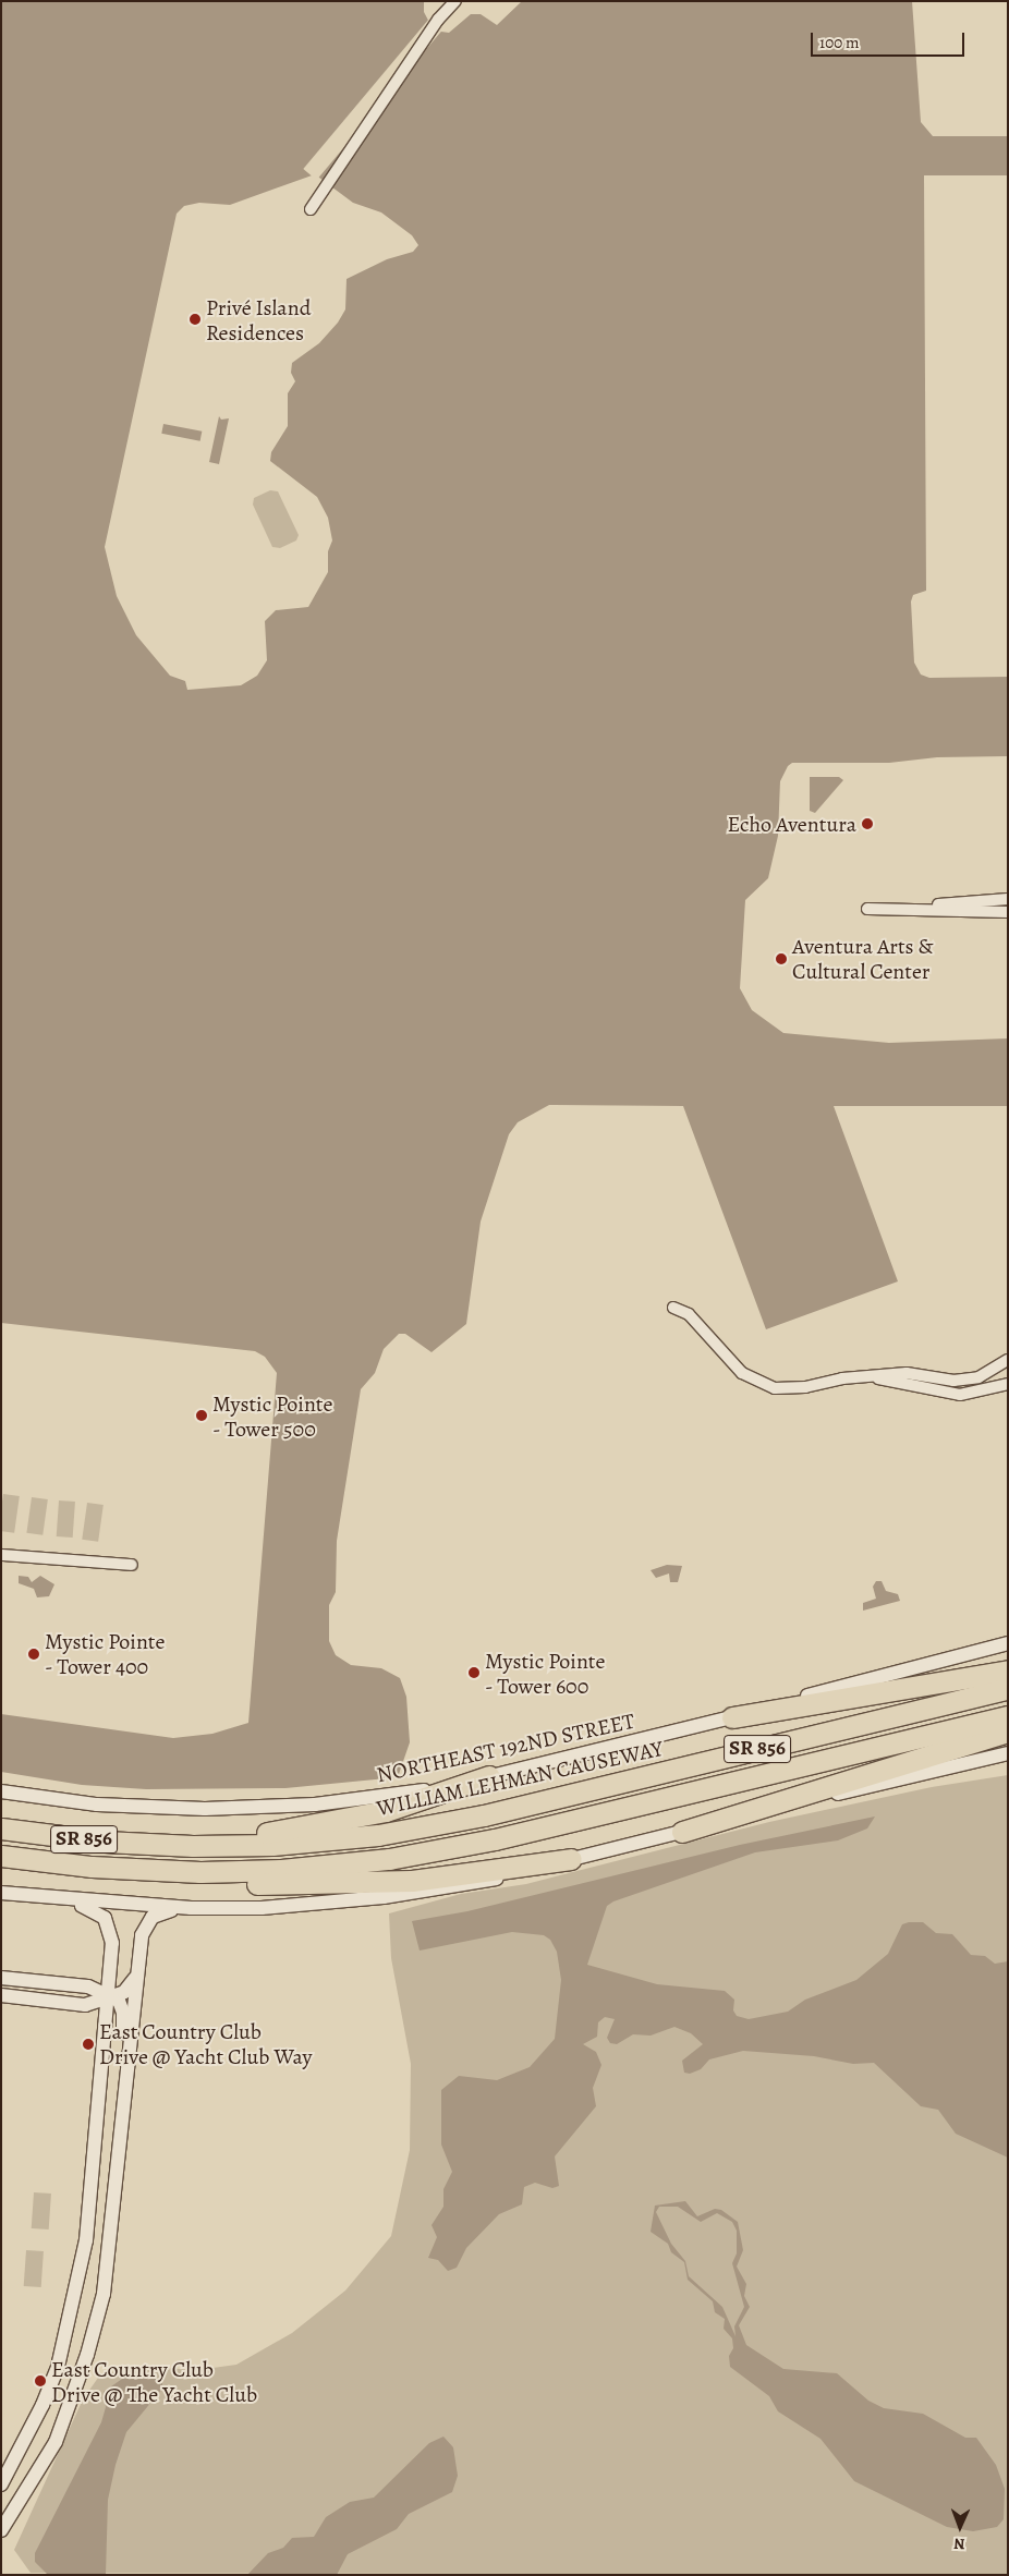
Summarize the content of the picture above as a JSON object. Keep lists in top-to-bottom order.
{
  "streets": {
    "highway": ["SR 856", "WILLIAM LEHMAN CAUSEWAY"],
    "street": ["NORTHEAST 192ND STREET"]
  },
  "places": [
    "Privé Island Residences",
    "Echo Aventura",
    "Aventura Arts & Cultural Center",
    "Mystic Pointe - Tower 500",
    "Mystic Pointe - Tower 400",
    "Mystic Pointe - Tower 600",
    "East Country Club Drive @ Yacht Club Way",
    "East Country Club Drive @ The Yacht Club"
  ],
  "scale_bar": "100 m",
  "north": "bottom"
}
